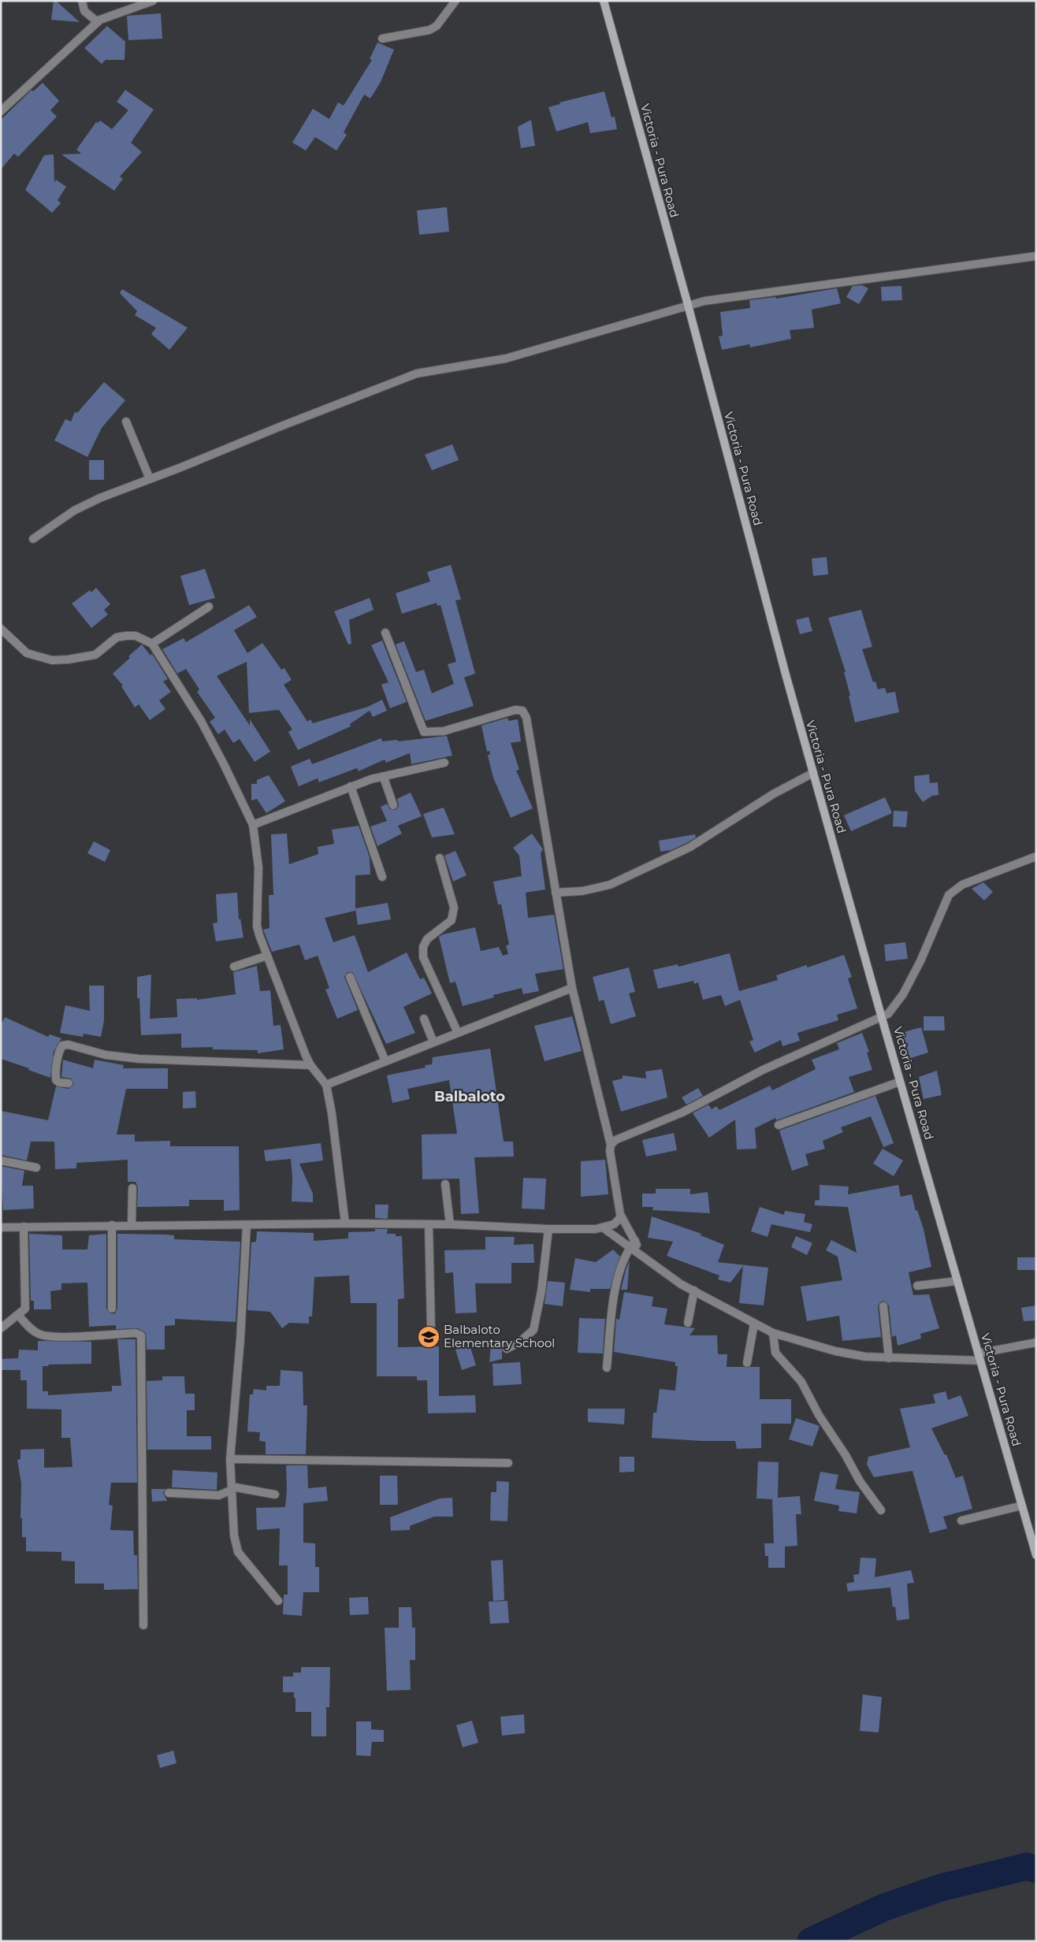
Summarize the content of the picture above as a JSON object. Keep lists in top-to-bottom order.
{
  "streets": {
    "main road": ["Victoria - Pura Road"]
  },
  "districts": ["Balbaloto"],
  "places": {
    "school or university": ["Balbaloto Elementary School"]
  }
}
